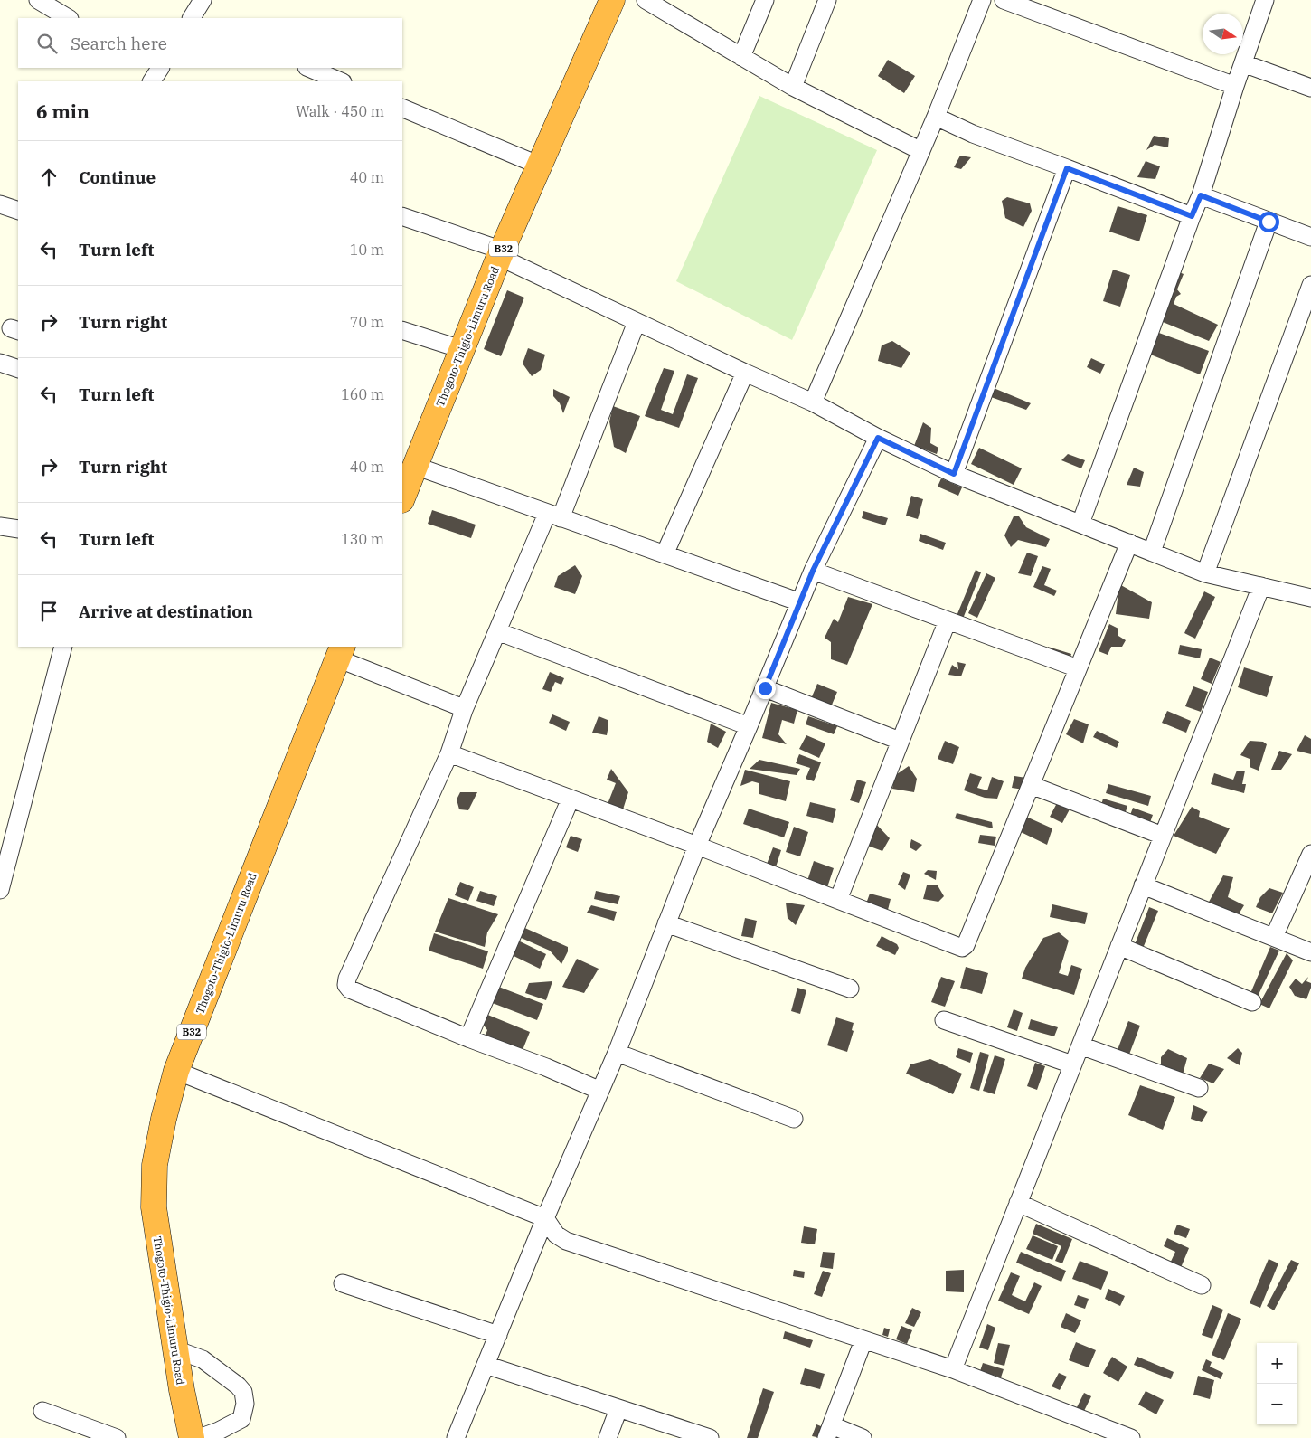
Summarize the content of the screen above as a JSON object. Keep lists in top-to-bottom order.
{
  "streets": {
    "highway": ["B32", "Thogoto-Thigio-Limuru Road"]
  },
  "north": "right",
  "page": {
    "search": "Search here",
    "heading": ["6 min", "Walk · 450 m"],
    "list": [
      ["Continue", "40 m"],
      ["Turn left", "10 m"],
      ["Turn right", "70 m"],
      ["Turn left", "160 m"],
      ["Turn right", "40 m"],
      ["Turn left", "130 m"],
      "Arrive at destination"
    ],
    "map_buttons": ["+", "−"]
  }
}
